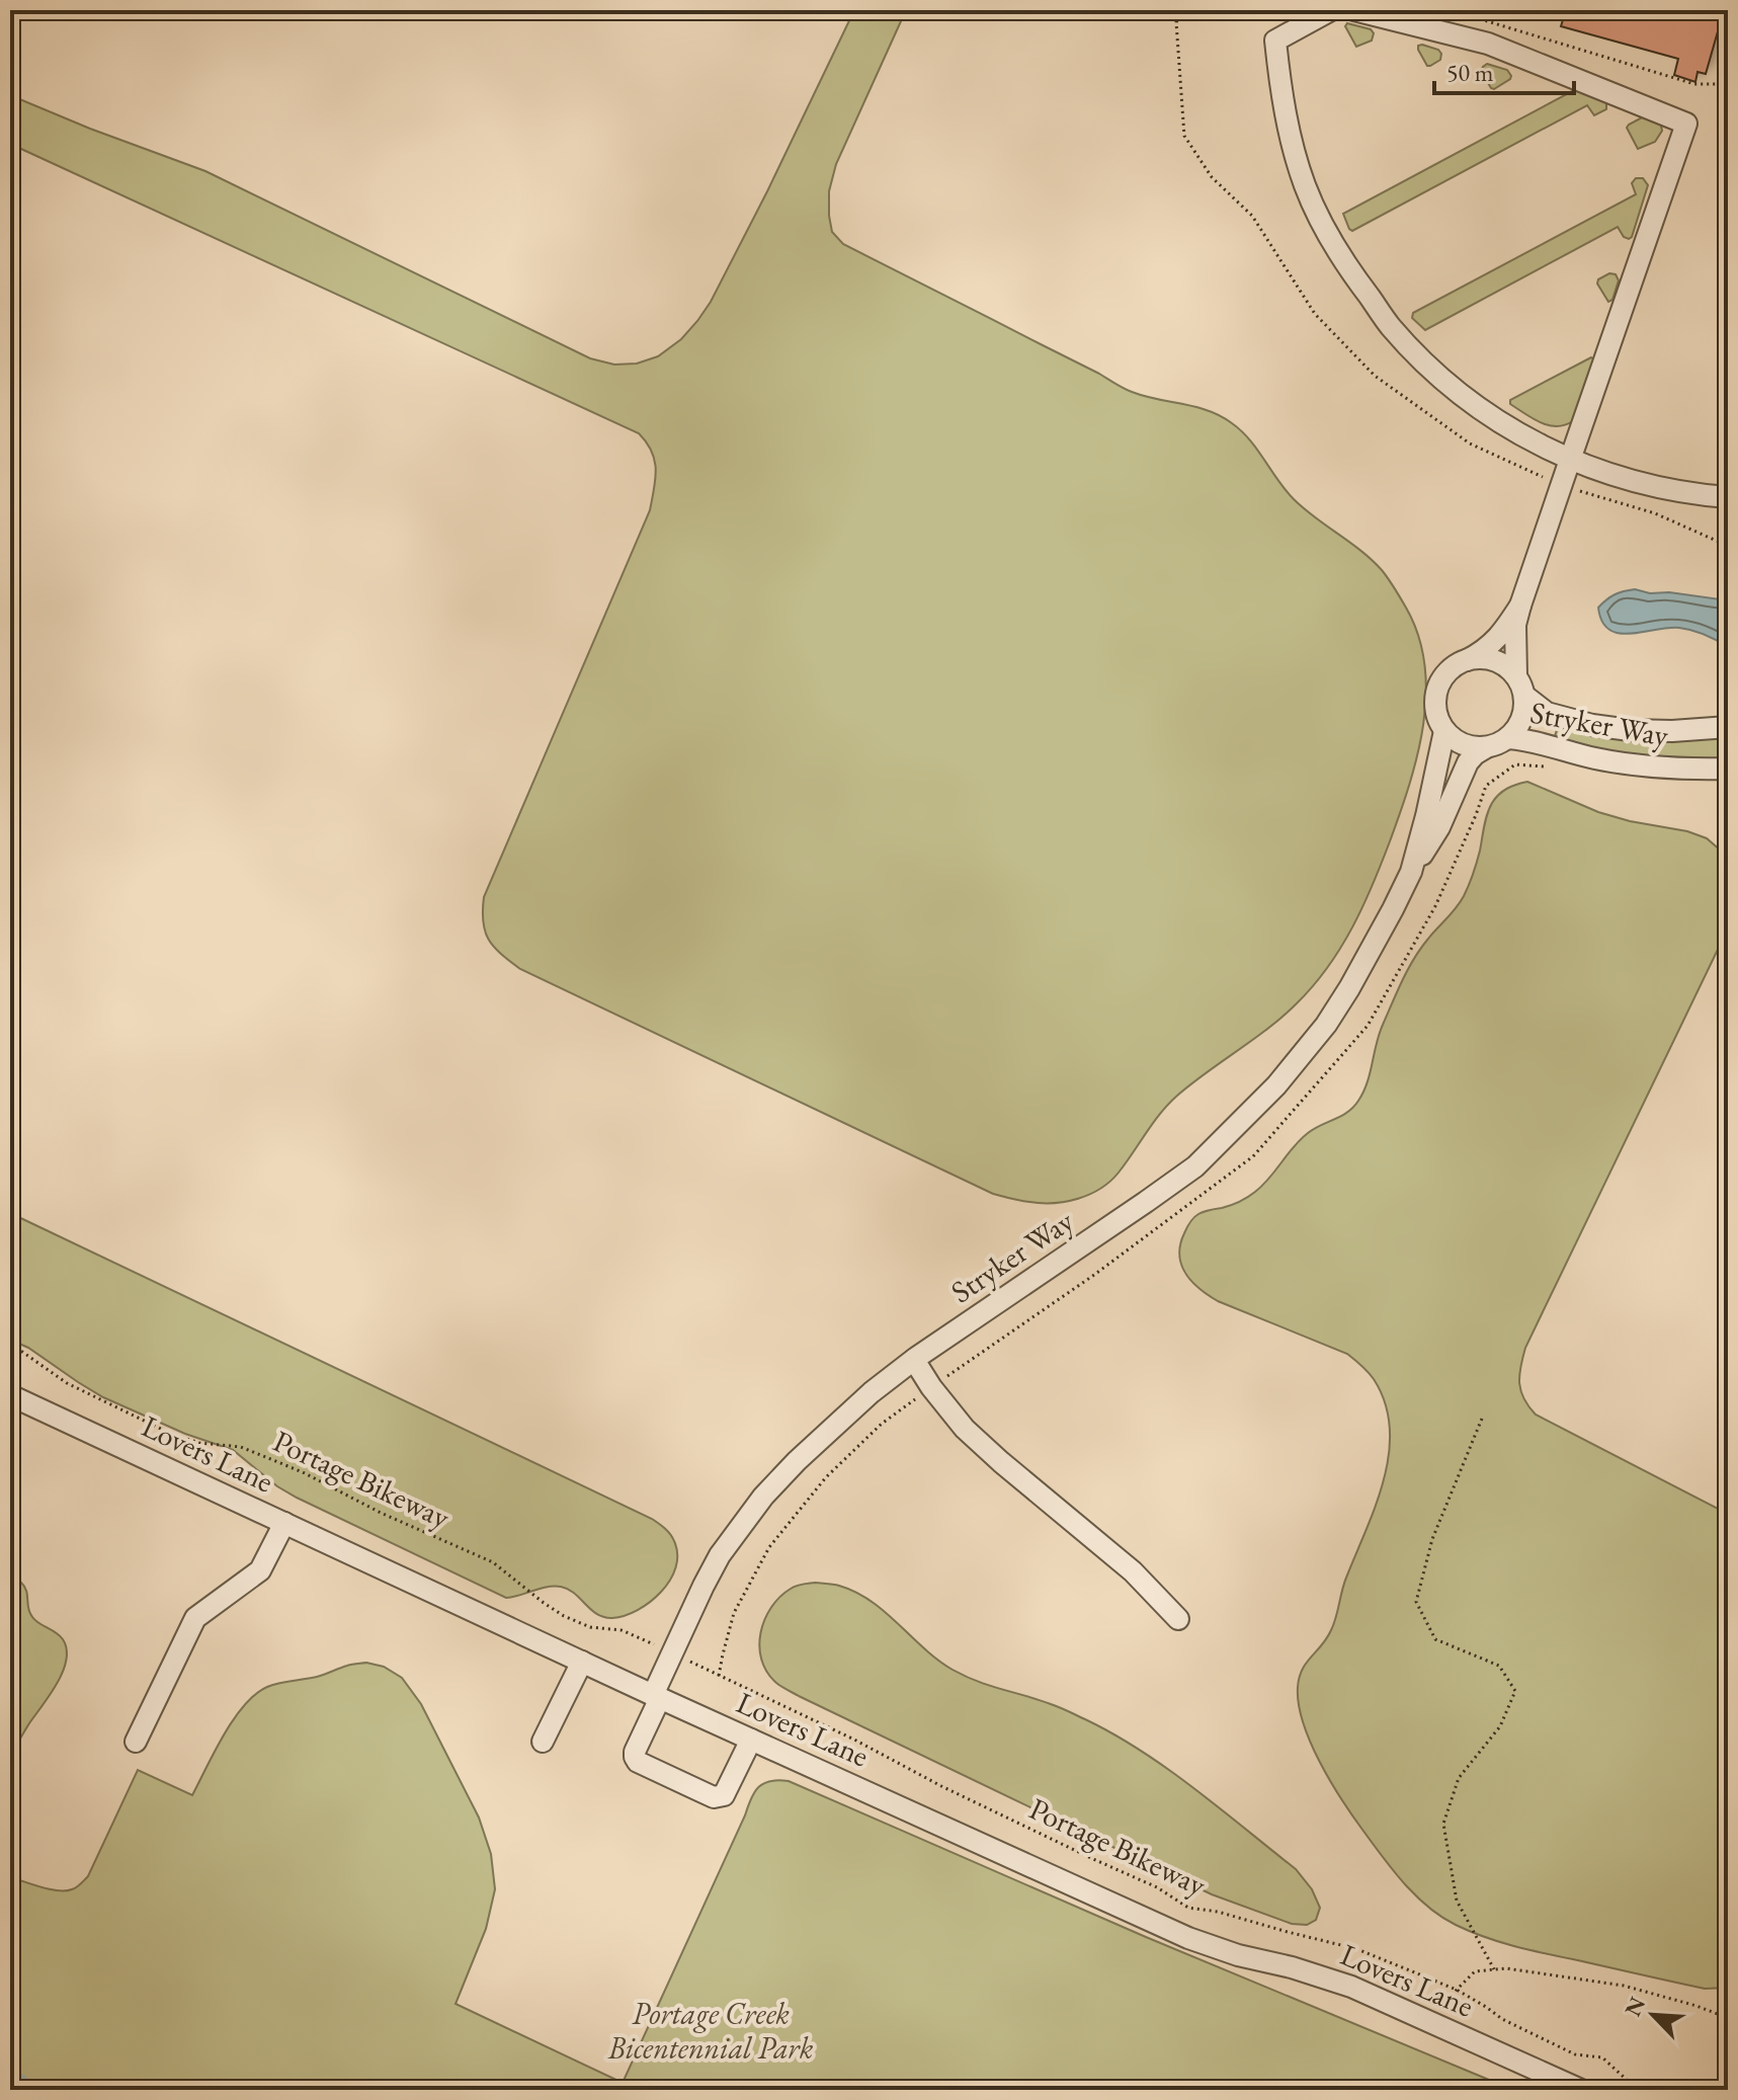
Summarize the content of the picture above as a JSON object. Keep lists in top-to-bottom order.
{
  "streets": {
    "street": ["Stryker Way", "Lovers Lane"],
    "path": ["Portage Bikeway"]
  },
  "crossings": [
    ["Stryker Way", "Lovers Lane"]
  ],
  "parks": ["Portage Creek Bicentennial Park"],
  "scale_bar": "50 m",
  "north": "top left"
}
